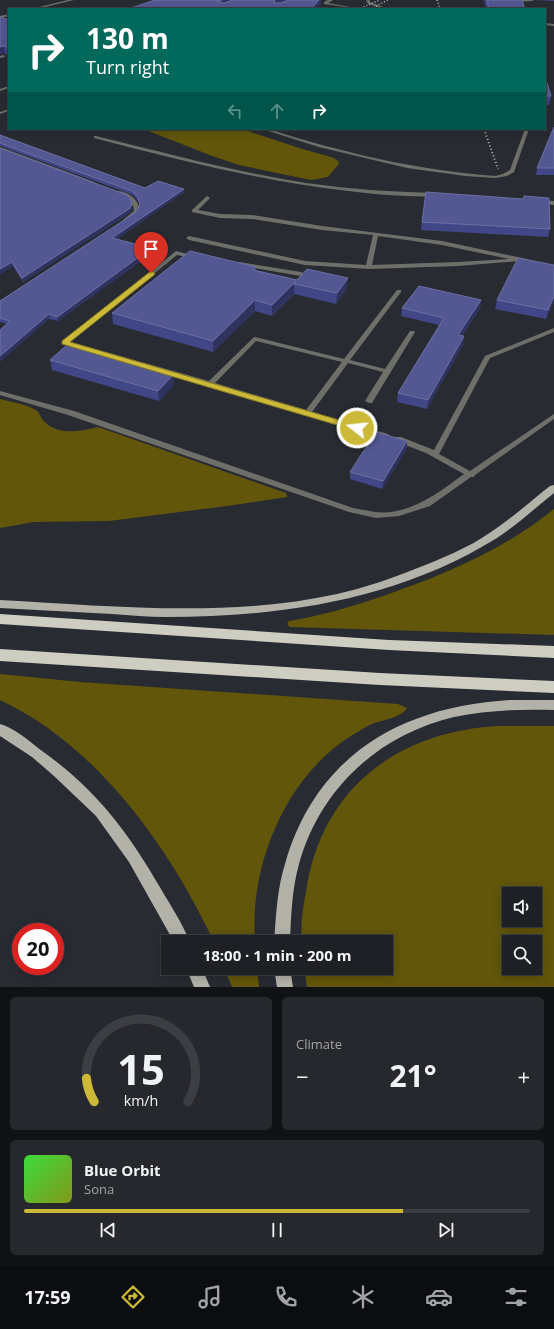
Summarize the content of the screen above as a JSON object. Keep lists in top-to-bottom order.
{
  "page": {
    "turn": ["130 m", "Turn right"],
    "limit": "20",
    "trip": "18:00 · 1 min · 200 m",
    "tile": "Climate",
    "heat": ["−", "21°", "+"],
    "song": ["Blue Orbit", "Sona"],
    "tabs": "17:59",
    "gauge": ["15", "km/h"]
  }
}
